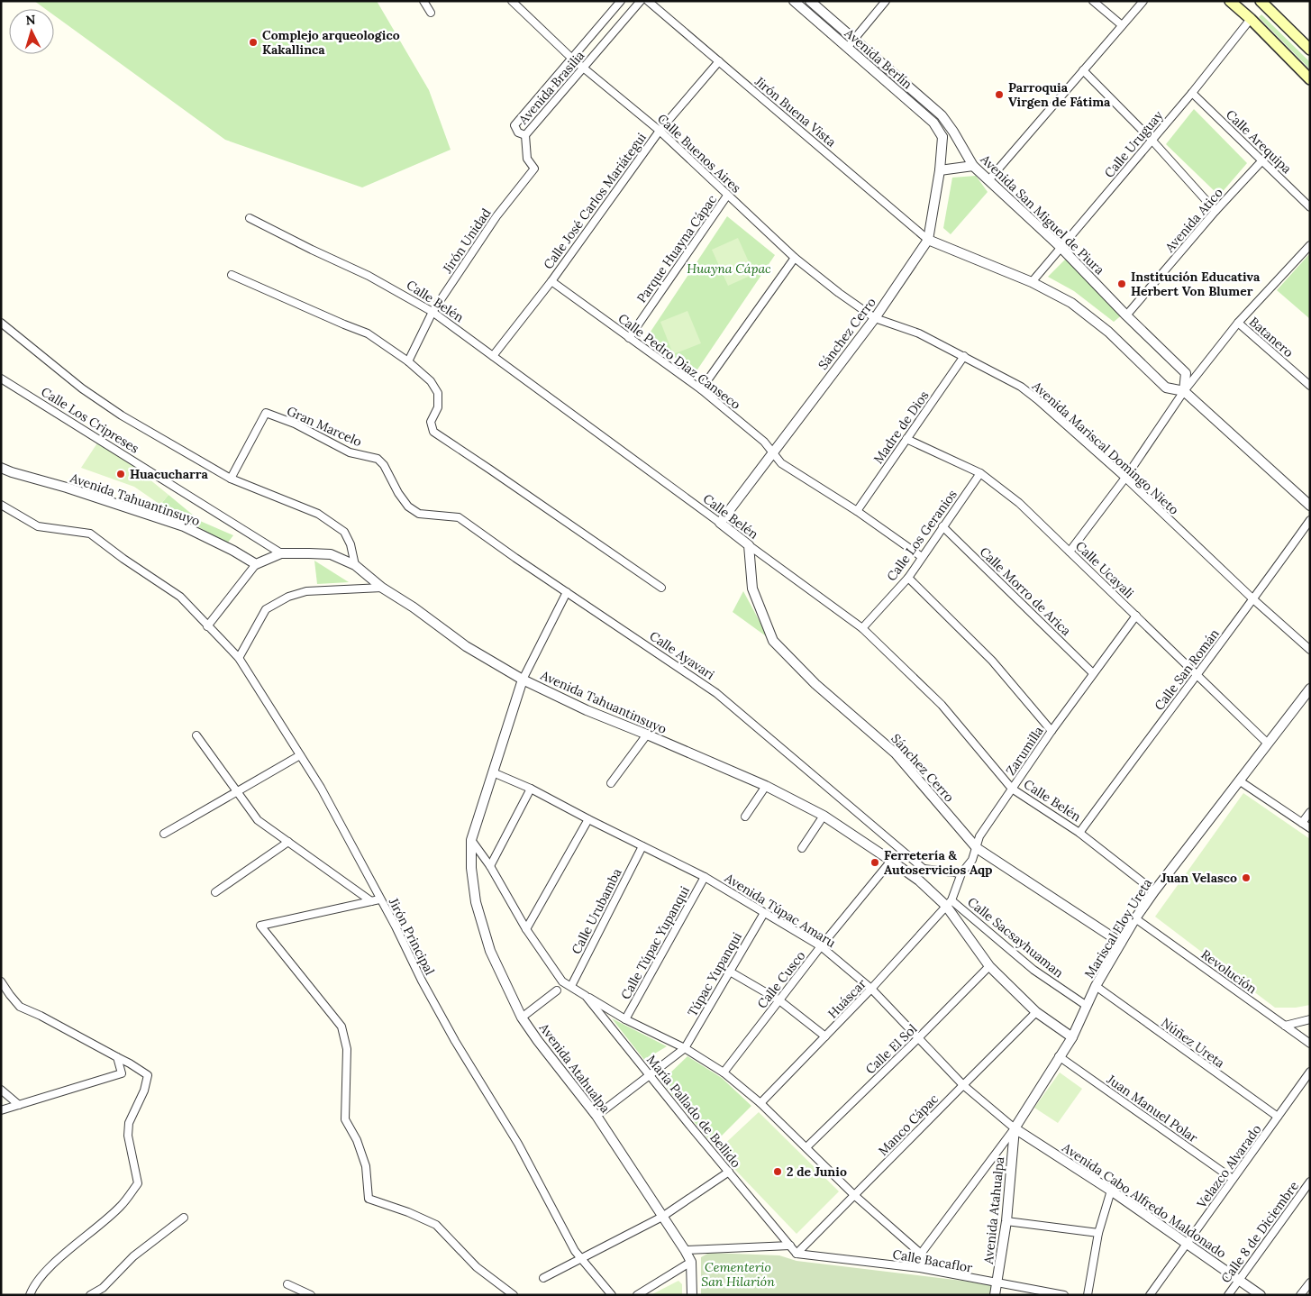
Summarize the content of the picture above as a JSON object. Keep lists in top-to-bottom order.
{
  "streets": {
    "street": [
      "Avenida Berlín",
      "Avenida Brasilia",
      "Jirón Buena Vista",
      "Calle Arequipa",
      "Calle Uruguay",
      "Calle Buenos Aires",
      "Calle José Carlos Mariátegui",
      "Avenida San Miguel de Piura",
      "Avenida Atico",
      "Jirón Unidad",
      "Parque Huayna Cápac",
      "Calle Belén",
      "Sánchez Cerro",
      "Batanero",
      "Calle Pedro Diaz Canseco",
      "Calle Los Cripreses",
      "Gran Marcelo",
      "Madre de Dios",
      "Avenida Mariscal Domingo Nieto",
      "Avenida Tahuantinsuyo",
      "Calle Los Geranios",
      "Calle Ucayali",
      "Calle Morro de Arica",
      "Calle Ayavari",
      "Calle San Román",
      "Zarumilla",
      "Avenida Túpac Amaru",
      "Calle Urubamba",
      "Mariscal Eloy Ureta",
      "Jirón Principal",
      "Calle Sacsayhuaman",
      "Calle Túpac Yupanqui",
      "Revolución",
      "Túpac Yupanqui",
      "Calle Cusco",
      "Huáscar",
      "Núñez Ureta",
      "Calle El Sol",
      "Avenida Atahualpa",
      "Juan Manuel Polar",
      "María Pallado de Bellido",
      "Manco Cápac",
      "Velazco Alvarado",
      "Avenida Cabo Alfredo Maldonado",
      "Calle 8 de Diciembre",
      "Calle Bacaflor"
    ]
  },
  "crossings": [
    ["Avenida Berlín", "Avenida San Miguel de Piura"],
    ["Avenida Berlín", "Sánchez Cerro"],
    ["Avenida Brasilia", "Calle Buenos Aires"],
    ["Avenida Brasilia", "Jirón Unidad"],
    ["Jirón Buena Vista", "Calle José Carlos Mariátegui"],
    ["Jirón Buena Vista", "Sánchez Cerro"],
    ["Calle Arequipa", "Calle Uruguay"],
    ["Calle Arequipa", "Avenida Atico"],
    ["Calle Uruguay", "Avenida San Miguel de Piura"],
    ["Calle Buenos Aires", "Calle José Carlos Mariátegui"],
    ["Calle Buenos Aires", "Parque Huayna Cápac"],
    ["Calle Buenos Aires", "Sánchez Cerro"],
    ["Calle Buenos Aires", "Avenida Mariscal Domingo Nieto"],
    ["Calle José Carlos Mariátegui", "Calle Belén"],
    ["Calle José Carlos Mariátegui", "Calle Pedro Diaz Canseco"],
    ["Avenida San Miguel de Piura", "Avenida Atico"],
    ["Jirón Unidad", "Calle Belén"],
    ["Parque Huayna Cápac", "Calle Pedro Diaz Canseco"],
    ["Calle Belén", "Sánchez Cerro"],
    ["Calle Belén", "Calle Los Geranios"],
    ["Calle Belén", "Calle San Román"],
    ["Calle Belén", "Zarumilla"],
    ["Calle Belén", "Mariscal Eloy Ureta"],
    ["Sánchez Cerro", "Calle Pedro Diaz Canseco"],
    ["Sánchez Cerro", "Avenida Mariscal Domingo Nieto"],
    ["Sánchez Cerro", "Zarumilla"],
    ["Sánchez Cerro", "Mariscal Eloy Ureta"],
    ["Calle Pedro Diaz Canseco", "Madre de Dios"],
    ["Calle Pedro Diaz Canseco", "Calle Los Geranios"],
    ["Calle Los Cripreses", "Avenida Tahuantinsuyo"],
    ["Gran Marcelo", "Calle Ayavari"],
    ["Madre de Dios", "Avenida Mariscal Domingo Nieto"],
    ["Madre de Dios", "Calle Ucayali"],
    ["Avenida Mariscal Domingo Nieto", "Calle San Román"],
    ["Avenida Tahuantinsuyo", "Zarumilla"],
    ["Avenida Tahuantinsuyo", "Mariscal Eloy Ureta"],
    ["Avenida Tahuantinsuyo", "Calle Sacsayhuaman"],
    ["Avenida Tahuantinsuyo", "Calle Cusco"],
    ["Avenida Tahuantinsuyo", "Huáscar"],
    ["Avenida Tahuantinsuyo", "Calle El Sol"],
    ["Avenida Tahuantinsuyo", "Avenida Atahualpa"],
    ["Avenida Tahuantinsuyo", "Manco Cápac"],
    ["Calle Los Geranios", "Calle Ucayali"],
    ["Calle Los Geranios", "Calle Morro de Arica"],
    ["Calle Ucayali", "Calle San Román"],
    ["Calle Ucayali", "Zarumilla"],
    ["Calle Ucayali", "Mariscal Eloy Ureta"],
    ["Calle Morro de Arica", "Zarumilla"],
    ["Zarumilla", "Calle Sacsayhuaman"],
    ["Zarumilla", "Huáscar"],
    ["Avenida Túpac Amaru", "Calle Urubamba"],
    ["Avenida Túpac Amaru", "Mariscal Eloy Ureta"],
    ["Avenida Túpac Amaru", "Calle Túpac Yupanqui"],
    ["Avenida Túpac Amaru", "Túpac Yupanqui"],
    ["Avenida Túpac Amaru", "Calle Cusco"],
    ["Avenida Túpac Amaru", "Huáscar"],
    ["Avenida Túpac Amaru", "Calle El Sol"],
    ["Avenida Túpac Amaru", "Avenida Atahualpa"],
    ["Avenida Túpac Amaru", "Manco Cápac"],
    ["Avenida Túpac Amaru", "Avenida Cabo Alfredo Maldonado"],
    ["Calle Urubamba", "María Pallado de Bellido"],
    ["Mariscal Eloy Ureta", "Calle Sacsayhuaman"],
    ["Mariscal Eloy Ureta", "Revolución"],
    ["Mariscal Eloy Ureta", "Núñez Ureta"],
    ["Mariscal Eloy Ureta", "Avenida Atahualpa"],
    ["Mariscal Eloy Ureta", "Juan Manuel Polar"],
    ["Mariscal Eloy Ureta", "Avenida Cabo Alfredo Maldonado"],
    ["Calle Sacsayhuaman", "Huáscar"],
    ["Núñez Ureta", "Velazco Alvarado"],
    ["Avenida Atahualpa", "Avenida Cabo Alfredo Maldonado"],
    ["Avenida Atahualpa", "Calle Bacaflor"],
    ["Juan Manuel Polar", "Velazco Alvarado"],
    ["María Pallado de Bellido", "Manco Cápac"],
    ["María Pallado de Bellido", "Calle Bacaflor"],
    ["Manco Cápac", "Calle Bacaflor"],
    ["Velazco Alvarado", "Avenida Cabo Alfredo Maldonado"],
    ["Avenida Cabo Alfredo Maldonado", "Calle 8 de Diciembre"]
  ],
  "parks": ["Huayna Cápac", "Cementerio San Hilarión"],
  "places": [
    "Complejo arqueologico Kakallinca",
    "Parroquia Virgen de Fátima",
    "Institución Educativa Herbert Von Blumer",
    "Huacucharra",
    "Ferretería & Autoservicios Aqp",
    "Juan Velasco",
    "2 de Junio"
  ],
  "north": "top"
}
